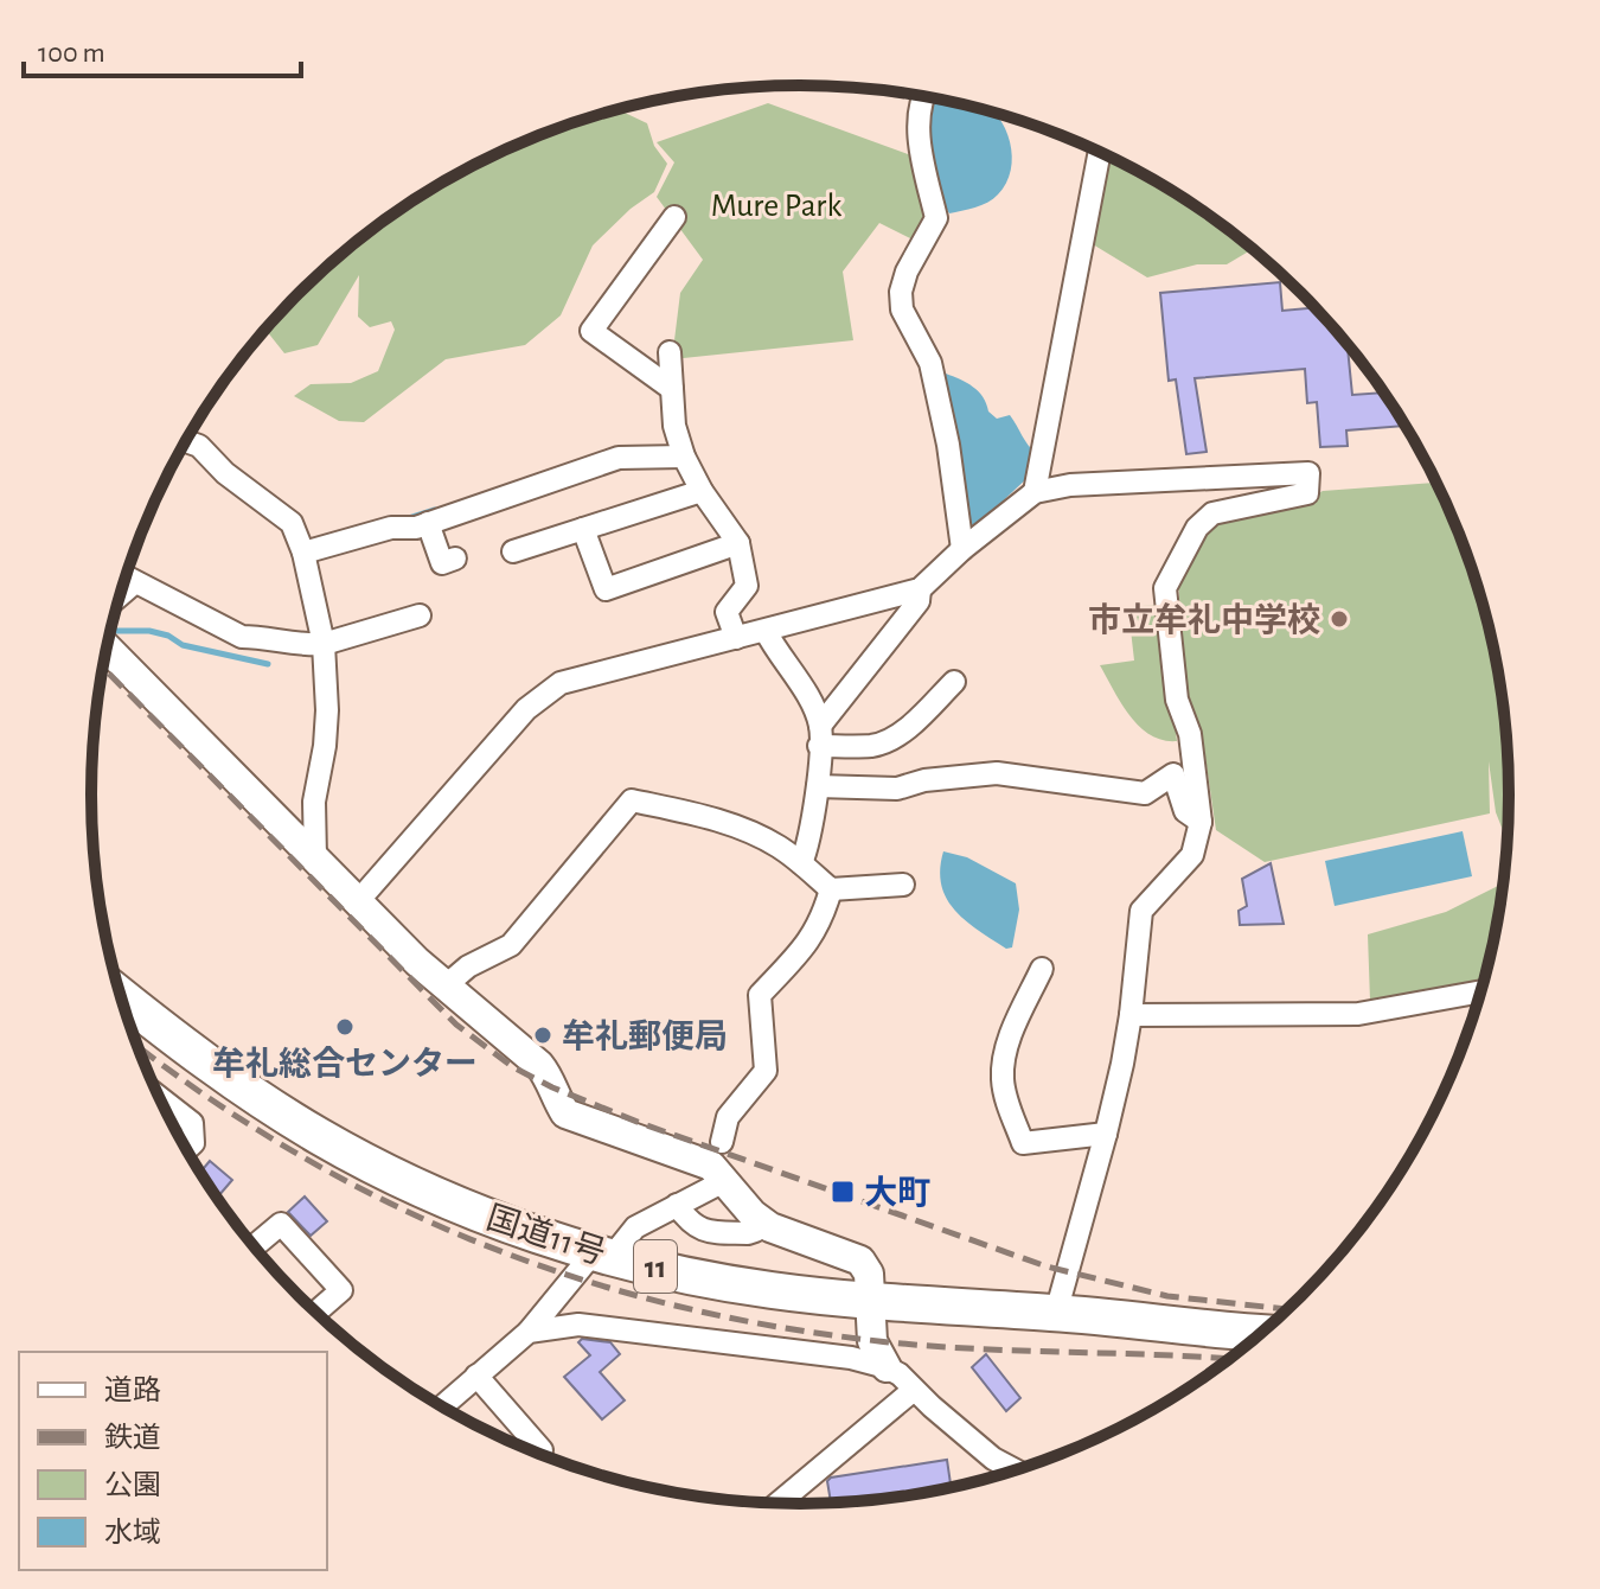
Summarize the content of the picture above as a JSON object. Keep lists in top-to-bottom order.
{
  "streets": {
    "highway": ["国道11号", "11"]
  },
  "parks": ["Mure Park"],
  "places": {
    "other": ["市立牟礼中学校", "牟礼総合センター", "牟礼郵便局"],
    "transit": ["大町"]
  },
  "legend": [
    "道路",
    "鉄道",
    "公園",
    "水域"
  ],
  "scale_bar": "100 m"
}
